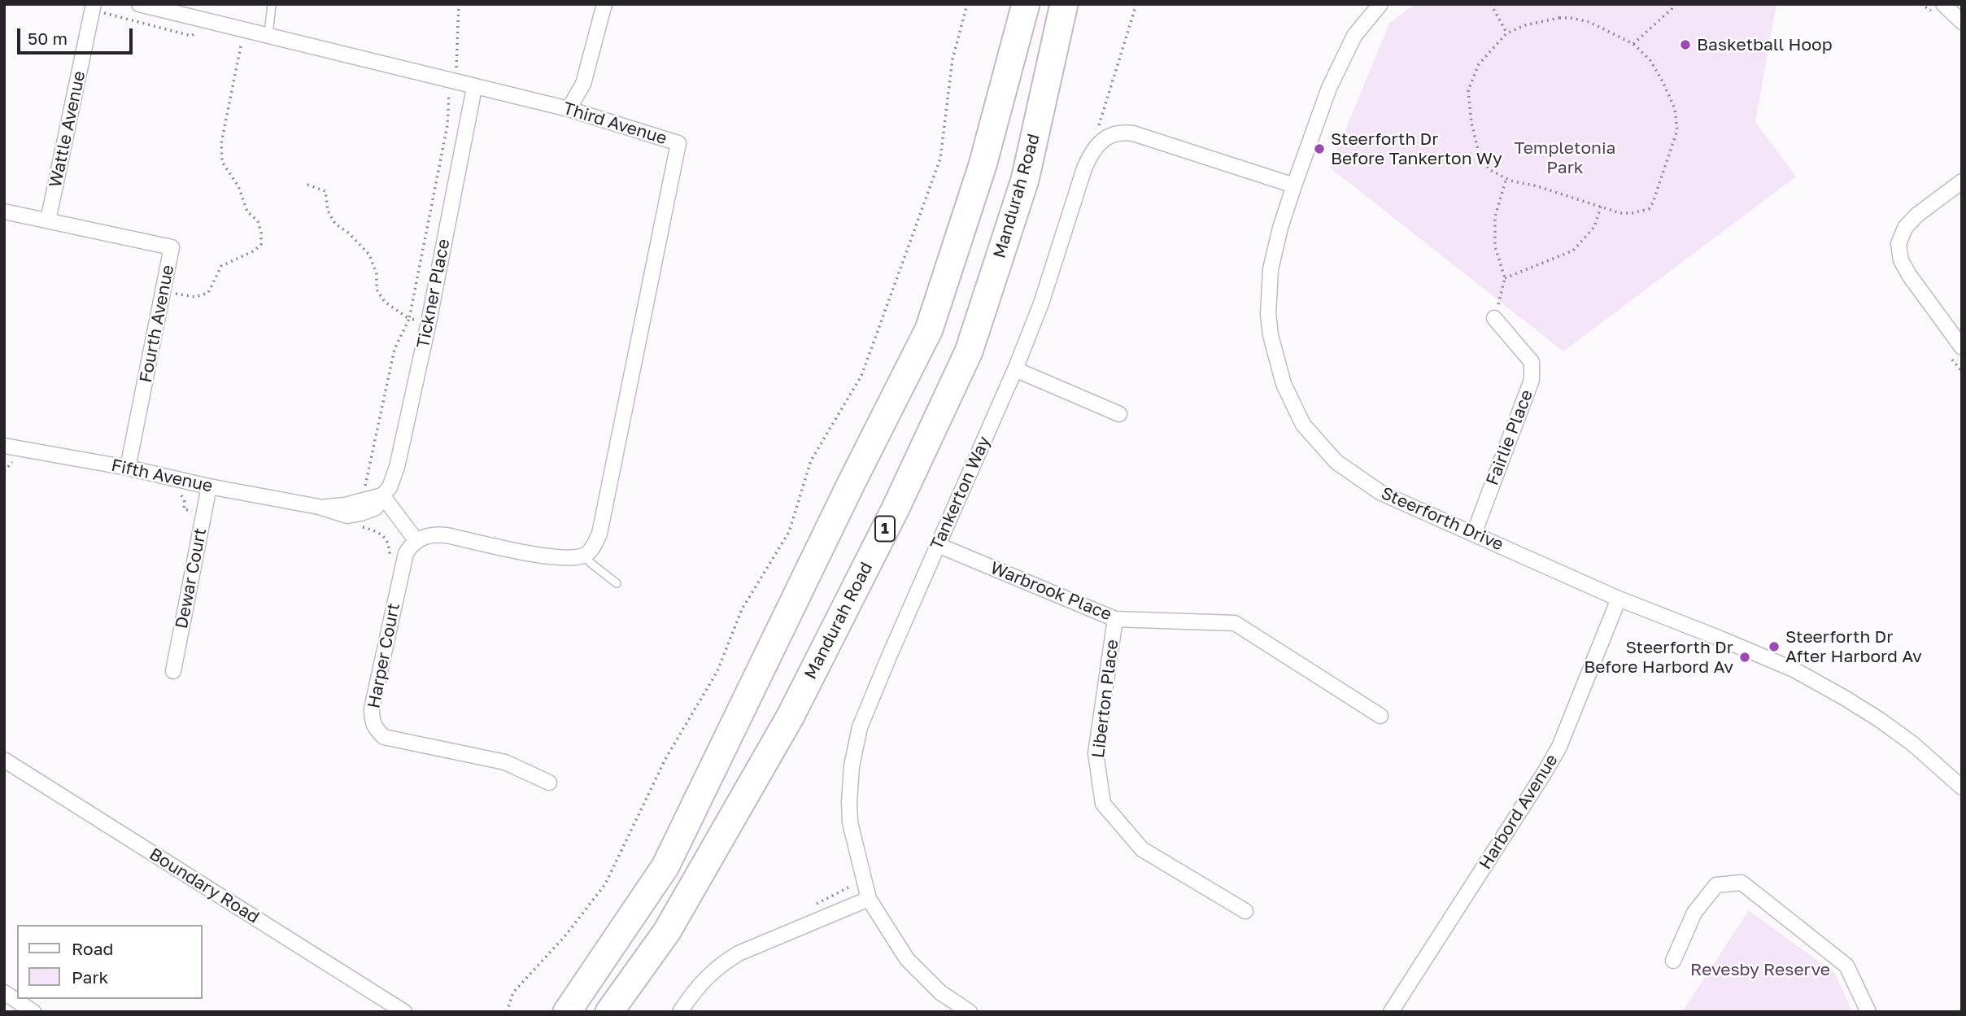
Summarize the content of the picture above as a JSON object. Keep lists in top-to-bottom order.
{
  "streets": {
    "highway": ["Mandurah Road", "1"],
    "street": [
      "Third Avenue",
      "Wattle Avenue",
      "Tickner Place",
      "Fourth Avenue",
      "Fairlie Place",
      "Fifth Avenue",
      "Tankerton Way",
      "Steerforth Drive",
      "Dewar Court",
      "Warbrook Place",
      "Harper Court",
      "Liberton Place",
      "Harbord Avenue",
      "Boundary Road"
    ]
  },
  "crossings": [
    ["Third Avenue", "Tickner Place"],
    ["Wattle Avenue", "Fourth Avenue"],
    ["Tickner Place", "Fifth Avenue"],
    ["Fourth Avenue", "Fifth Avenue"],
    ["Fairlie Place", "Steerforth Drive"],
    ["Fifth Avenue", "Dewar Court"],
    ["Tankerton Way", "Steerforth Drive"],
    ["Tankerton Way", "Warbrook Place"],
    ["Steerforth Drive", "Harbord Avenue"],
    ["Warbrook Place", "Liberton Place"]
  ],
  "parks": ["Templetonia Park", "Revesby Reserve"],
  "places": [
    "Basketball Hoop",
    "Steerforth Dr Before Tankerton Wy",
    "Steerforth Dr After Harbord Av",
    "Steerforth Dr Before Harbord Av"
  ],
  "legend": ["Road", "Park"],
  "scale_bar": "50 m"
}
